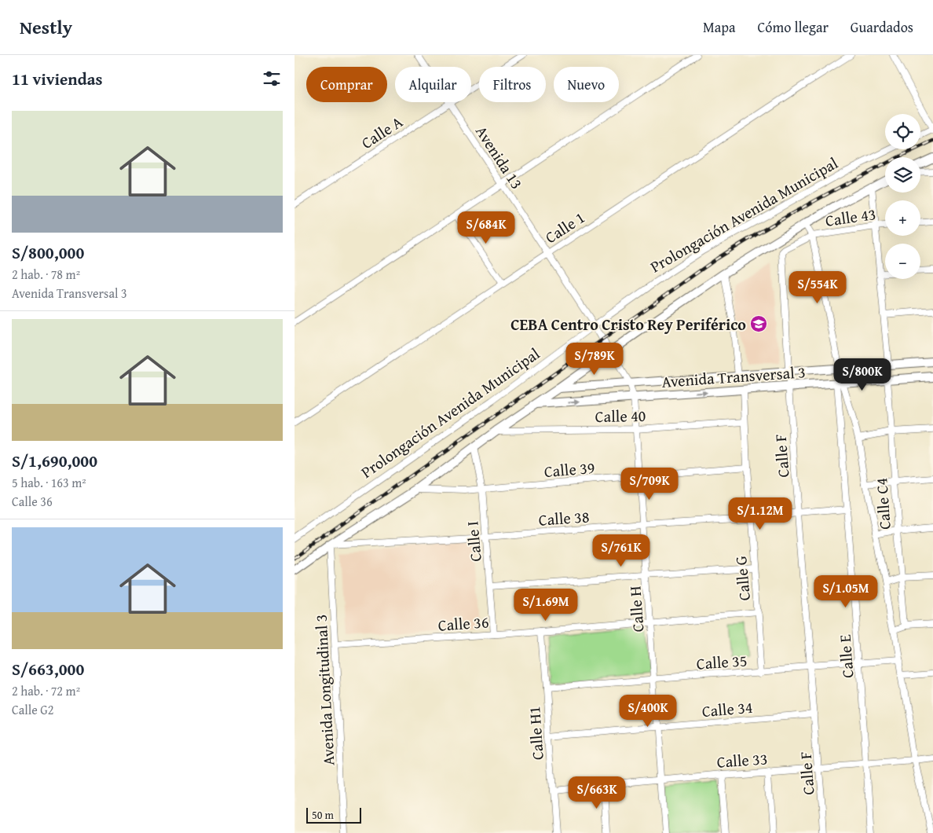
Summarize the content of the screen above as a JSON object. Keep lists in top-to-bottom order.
{
  "streets": {
    "street": [
      "Calle A",
      "Avenida 13",
      "Prolongación Avenida Municipal",
      "Calle 43",
      "Calle 1",
      "Avenida Transversal 3",
      "Calle 40",
      "Calle F",
      "Calle 39",
      "Calle C4",
      "Calle 38",
      "Calle I",
      "Calle G",
      "Calle H",
      "Calle 36",
      "Calle E",
      "Calle 35",
      "Avenida Longitudinal 3",
      "Calle 34",
      "Calle H1",
      "Calle 33"
    ]
  },
  "crossings": [
    ["Calle A", "Avenida 13"],
    ["Avenida 13", "Prolongación Avenida Municipal"],
    ["Avenida 13", "Calle 1"],
    ["Avenida 13", "Avenida Transversal 3"],
    ["Avenida 13", "Calle H"],
    ["Calle 43", "Calle F"],
    ["Avenida Transversal 3", "Calle F"],
    ["Avenida Transversal 3", "Calle C4"],
    ["Avenida Transversal 3", "Calle G"],
    ["Avenida Transversal 3", "Calle H"],
    ["Avenida Transversal 3", "Calle E"],
    ["Calle 40", "Calle G"],
    ["Calle 40", "Calle H"],
    ["Calle F", "Calle 38"],
    ["Calle F", "Calle 35"],
    ["Calle F", "Calle 34"],
    ["Calle F", "Calle 33"],
    ["Calle 39", "Calle I"],
    ["Calle 39", "Calle G"],
    ["Calle 39", "Calle H"],
    ["Calle 38", "Calle I"],
    ["Calle 38", "Calle G"],
    ["Calle 38", "Calle H"],
    ["Calle 38", "Calle E"],
    ["Calle 38", "Avenida Longitudinal 3"],
    ["Calle I", "Calle 36"],
    ["Calle G", "Calle 36"],
    ["Calle G", "Calle 35"],
    ["Calle H", "Calle 36"],
    ["Calle H", "Calle 35"],
    ["Calle H", "Calle 34"],
    ["Calle H", "Calle 33"],
    ["Calle 36", "Avenida Longitudinal 3"],
    ["Calle 36", "Calle H1"],
    ["Calle E", "Calle 35"],
    ["Calle E", "Calle 33"],
    ["Calle 35", "Calle H1"],
    ["Calle 34", "Calle H1"],
    ["Calle H1", "Calle 33"]
  ],
  "places": {
    "school or university": ["CEBA Centro Cristo Rey Periférico"]
  },
  "scale_bar": "50 m",
  "page": {
    "header": "Nestly",
    "nav": ["Mapa", "Cómo llegar", "Guardados"],
    "heading": "11 viviendas",
    "chip": [
      "Comprar",
      "Alquilar",
      "Filtros",
      "Nuevo"
    ],
    "list": [
      {
        "name": "S/800,000",
        "note": "2 hab. · 78 m² · Avenida Transversal 3"
      },
      {
        "name": "S/1,690,000",
        "note": "5 hab. · 163 m² · Calle 36"
      },
      {
        "name": "S/663,000",
        "note": "2 hab. · 72 m² · Calle G2"
      }
    ],
    "map_buttons": ["+", "−"],
    "price": [
      "S/684K",
      "S/554K",
      "S/789K",
      "S/800K",
      "S/709K",
      "S/1.12M",
      "S/761K",
      "S/1.05M",
      "S/1.69M",
      "S/400K",
      "S/663K"
    ],
    "scale": "50 m"
  }
}
